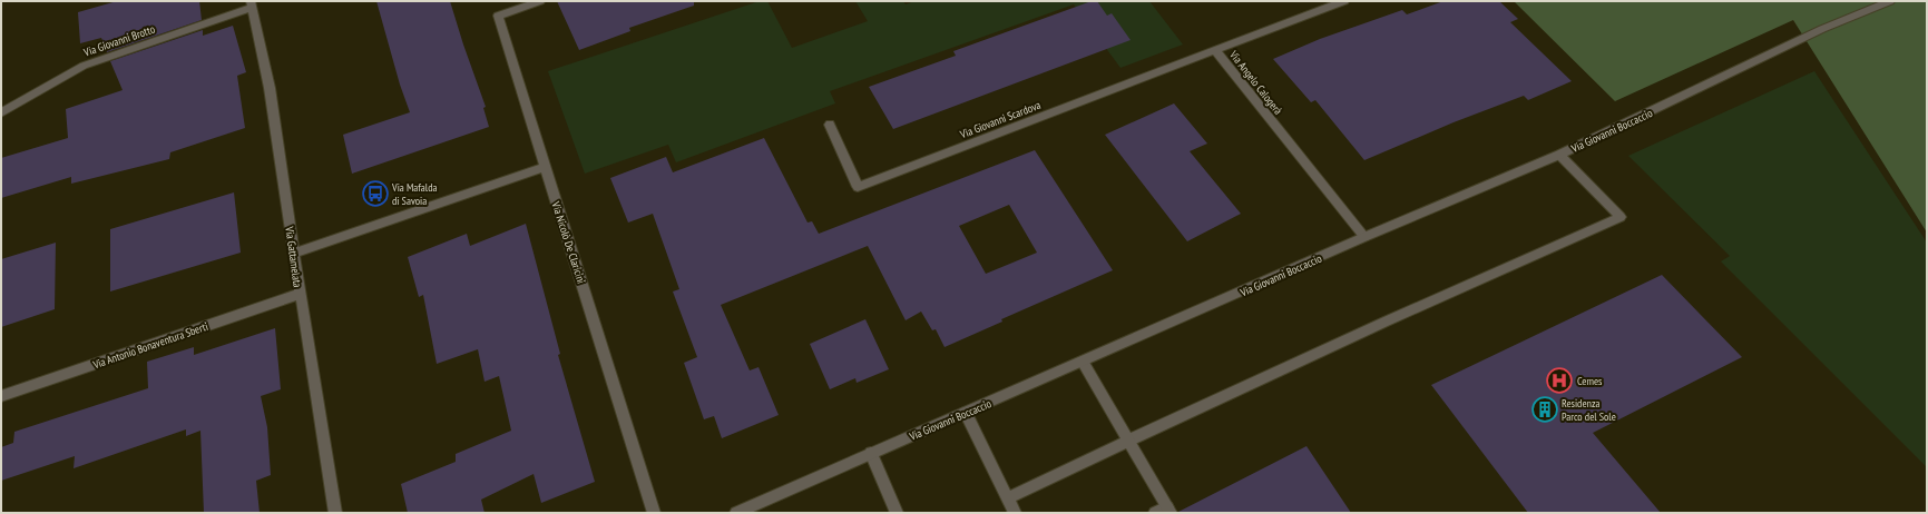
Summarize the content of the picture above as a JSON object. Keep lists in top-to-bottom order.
{
  "streets": {
    "street": [
      "Via Giovanni Brotto",
      "Via Angelo Calogerà",
      "Via Giovanni Scardova",
      "Via Giovanni Boccaccio",
      "Via Nicolò De Claricini",
      "Via Gattamelata",
      "Via Antonio Bonaventura Sberti"
    ]
  },
  "crossings": [
    ["Via Giovanni Brotto", "Via Gattamelata"],
    ["Via Angelo Calogerà", "Via Giovanni Scardova"],
    ["Via Angelo Calogerà", "Via Giovanni Boccaccio"],
    ["Via Gattamelata", "Via Antonio Bonaventura Sberti"]
  ],
  "places": {
    "bus stop": ["Via Mafalda di Savoia"],
    "hospital": ["Cemes"],
    "building": ["Residenza Parco del Sole"]
  }
}
